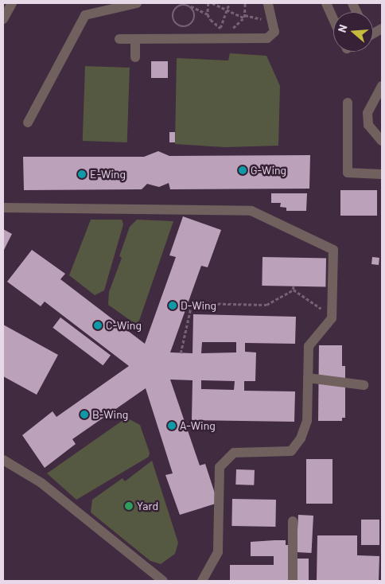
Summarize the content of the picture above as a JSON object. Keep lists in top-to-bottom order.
{
  "places": [
    "G-Wing",
    "E-Wing",
    "D-Wing",
    "C-Wing",
    "B-Wing",
    "A-Wing",
    "Yard"
  ],
  "north": "left"
}
